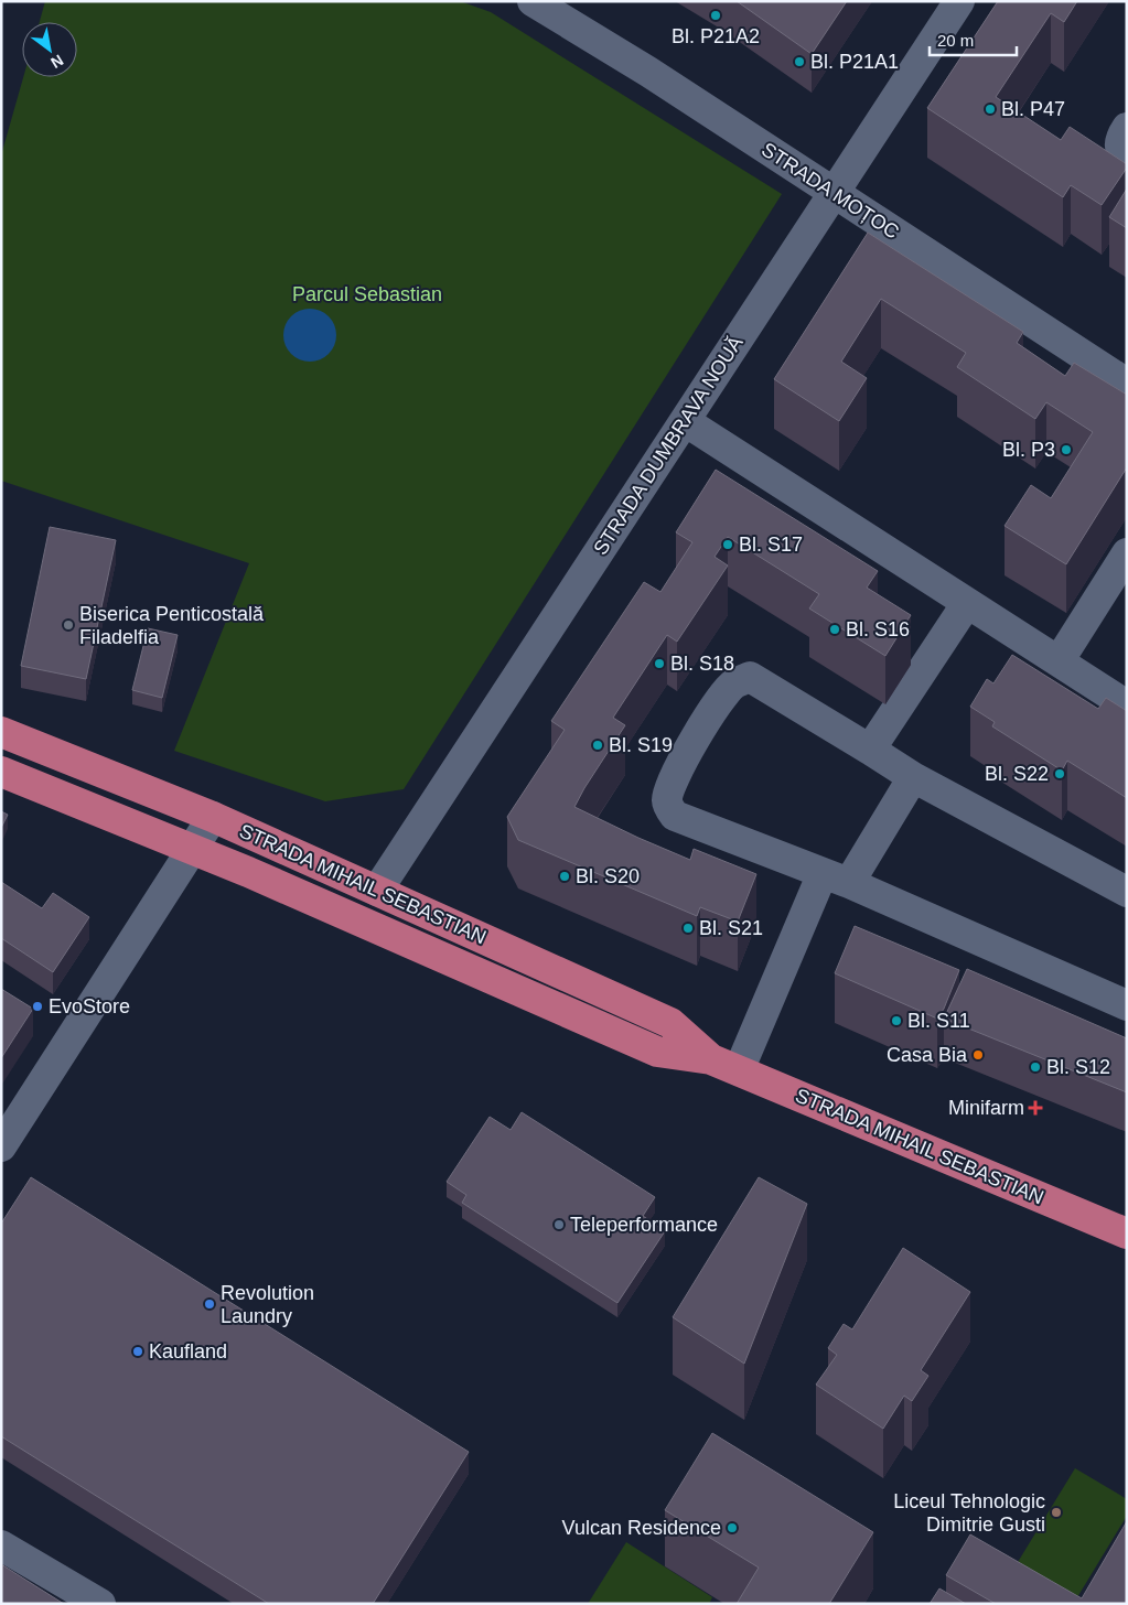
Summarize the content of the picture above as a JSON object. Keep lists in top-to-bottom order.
{
  "streets": {
    "main road": ["STRADA MIHAIL SEBASTIAN"],
    "street": ["STRADA MOȚOC", "STRADA DUMBRAVA NOUĂ"]
  },
  "crossings": [
    ["STRADA MOȚOC", "STRADA DUMBRAVA NOUĂ"],
    ["STRADA DUMBRAVA NOUĂ", "STRADA MIHAIL SEBASTIAN"]
  ],
  "parks": ["Parcul Sebastian"],
  "places": {
    "other": [
      "Bl. P21A2",
      "Bl. P21A1",
      "Bl. P47",
      "Bl. P3",
      "Bl. S17",
      "Biserica Penticostală Filadelfia",
      "Bl. S16",
      "Bl. S18",
      "Bl. S19",
      "Bl. S22",
      "Bl. S20",
      "Bl. S21",
      "EvoStore",
      "Bl. S11",
      "Casa Bia",
      "Bl. S12",
      "Teleperformance",
      "Revolution Laundry",
      "Kaufland",
      "Liceul Tehnologic Dimitrie Gusti",
      "Vulcan Residence"
    ],
    "health": ["Minifarm"]
  },
  "scale_bar": "20 m",
  "north": "bottom right"
}
